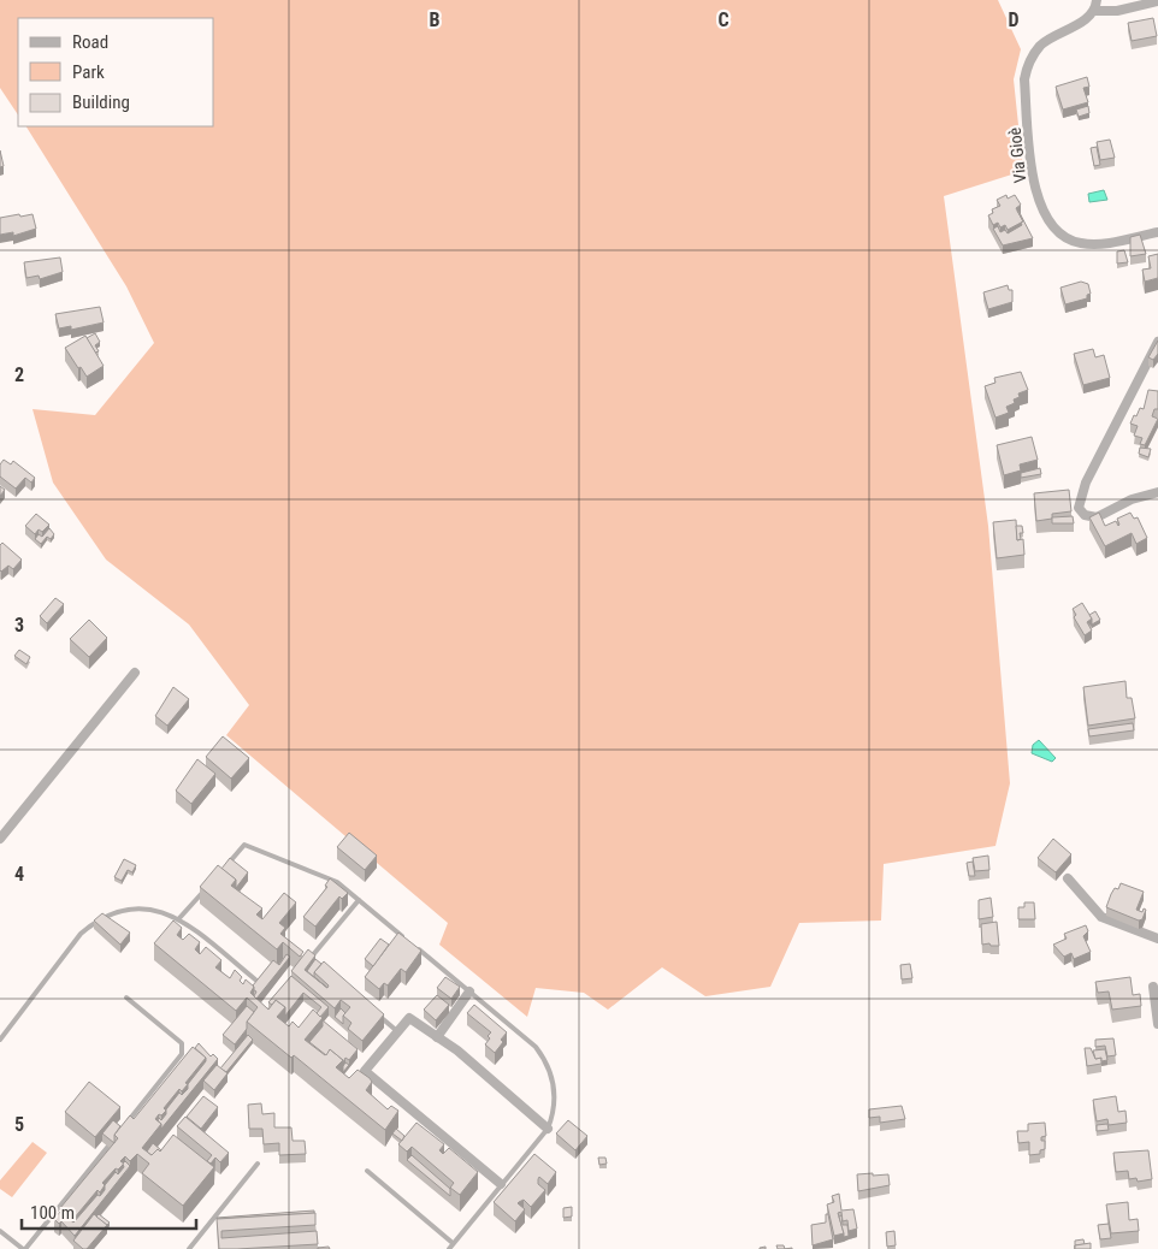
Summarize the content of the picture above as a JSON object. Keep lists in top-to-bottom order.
{
  "streets": {
    "street": ["Via Gioè"]
  },
  "legend": ["Road", "Park", "Building"],
  "scale_bar": "100 m",
  "grid": {
    "columns": ["B", "C", "D"],
    "rows": [
      "2",
      "3",
      "4",
      "5"
    ]
  }
}
